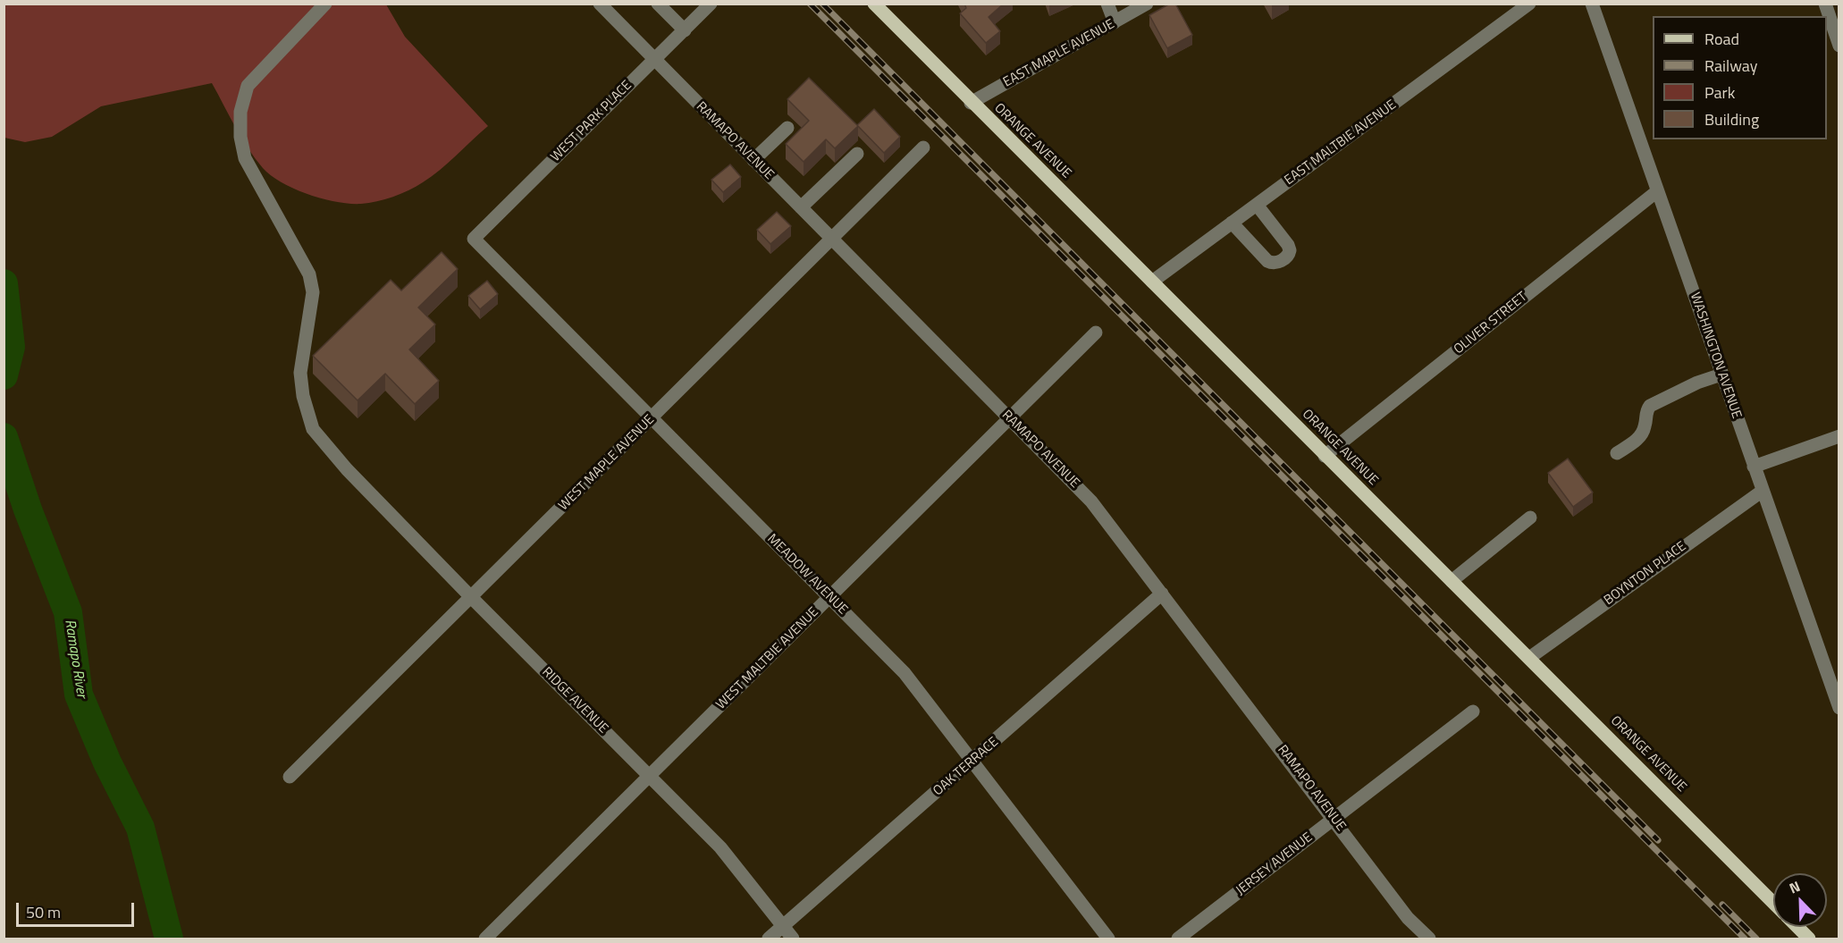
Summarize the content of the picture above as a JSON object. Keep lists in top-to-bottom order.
{
  "streets": {
    "main road": ["ORANGE AVENUE"],
    "street": [
      "EAST MAPLE AVENUE",
      "WEST PARK PLACE",
      "RAMAPO AVENUE",
      "EAST MALTBIE AVENUE",
      "OLIVER STREET",
      "WASHINGTON AVENUE",
      "WEST MAPLE AVENUE",
      "BOYNTON PLACE",
      "MEADOW AVENUE",
      "WEST MALTBIE AVENUE",
      "RIDGE AVENUE",
      "OAK TERRACE",
      "JERSEY AVENUE"
    ]
  },
  "crossings": [
    ["EAST MAPLE AVENUE", "ORANGE AVENUE"],
    ["WEST PARK PLACE", "RAMAPO AVENUE"],
    ["WEST PARK PLACE", "MEADOW AVENUE"],
    ["RAMAPO AVENUE", "WEST MAPLE AVENUE"],
    ["RAMAPO AVENUE", "WEST MALTBIE AVENUE"],
    ["RAMAPO AVENUE", "OAK TERRACE"],
    ["RAMAPO AVENUE", "JERSEY AVENUE"],
    ["ORANGE AVENUE", "EAST MALTBIE AVENUE"],
    ["ORANGE AVENUE", "OLIVER STREET"],
    ["ORANGE AVENUE", "BOYNTON PLACE"],
    ["OLIVER STREET", "WASHINGTON AVENUE"],
    ["WASHINGTON AVENUE", "BOYNTON PLACE"],
    ["WEST MAPLE AVENUE", "MEADOW AVENUE"],
    ["WEST MAPLE AVENUE", "RIDGE AVENUE"],
    ["MEADOW AVENUE", "WEST MALTBIE AVENUE"],
    ["MEADOW AVENUE", "OAK TERRACE"],
    ["WEST MALTBIE AVENUE", "RIDGE AVENUE"],
    ["RIDGE AVENUE", "OAK TERRACE"]
  ],
  "water": ["Ramapo River"],
  "legend": [
    "Road",
    "Railway",
    "Park",
    "Building"
  ],
  "scale_bar": "50 m",
  "north": "top left"
}
